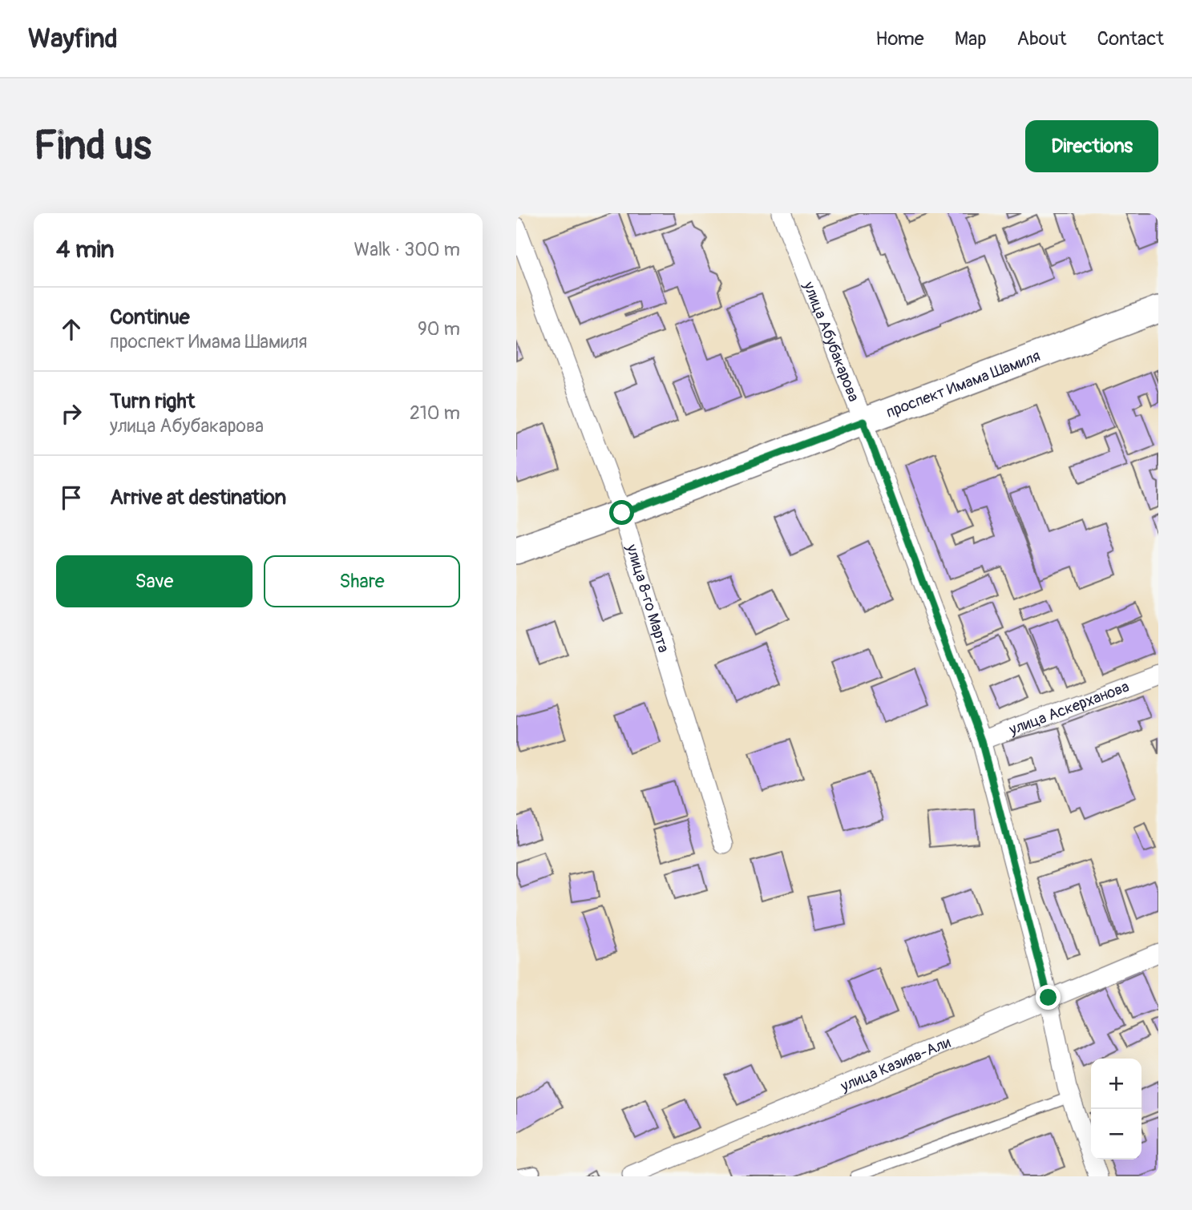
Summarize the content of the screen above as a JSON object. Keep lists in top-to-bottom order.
{
  "streets": {
    "main road": ["проспект Имама Шамиля"],
    "street": [
      "улица Абубакарова",
      "улица 8-го Марта",
      "улица Аскерханова",
      "улица Казияв-Али"
    ]
  },
  "crossings": [
    ["улица Абубакарова", "проспект Имама Шамиля"],
    ["улица Абубакарова", "улица Аскерханова"],
    ["улица Абубакарова", "улица Казияв-Али"],
    ["проспект Имама Шамиля", "улица 8-го Марта"]
  ],
  "page": {
    "header": "Wayfind",
    "nav": [
      "Home",
      "Map",
      "About",
      "Contact"
    ],
    "buttons": [
      "Directions",
      ["Save", "Share"]
    ],
    "title": "Find us",
    "heading": ["4 min", "Walk · 300 m"],
    "list": [
      ["Continue", "проспект Имама Шамиля", "90 m"],
      ["Turn right", "улица Абубакарова", "210 m"],
      "Arrive at destination"
    ],
    "map_buttons": ["+", "−"]
  }
}
